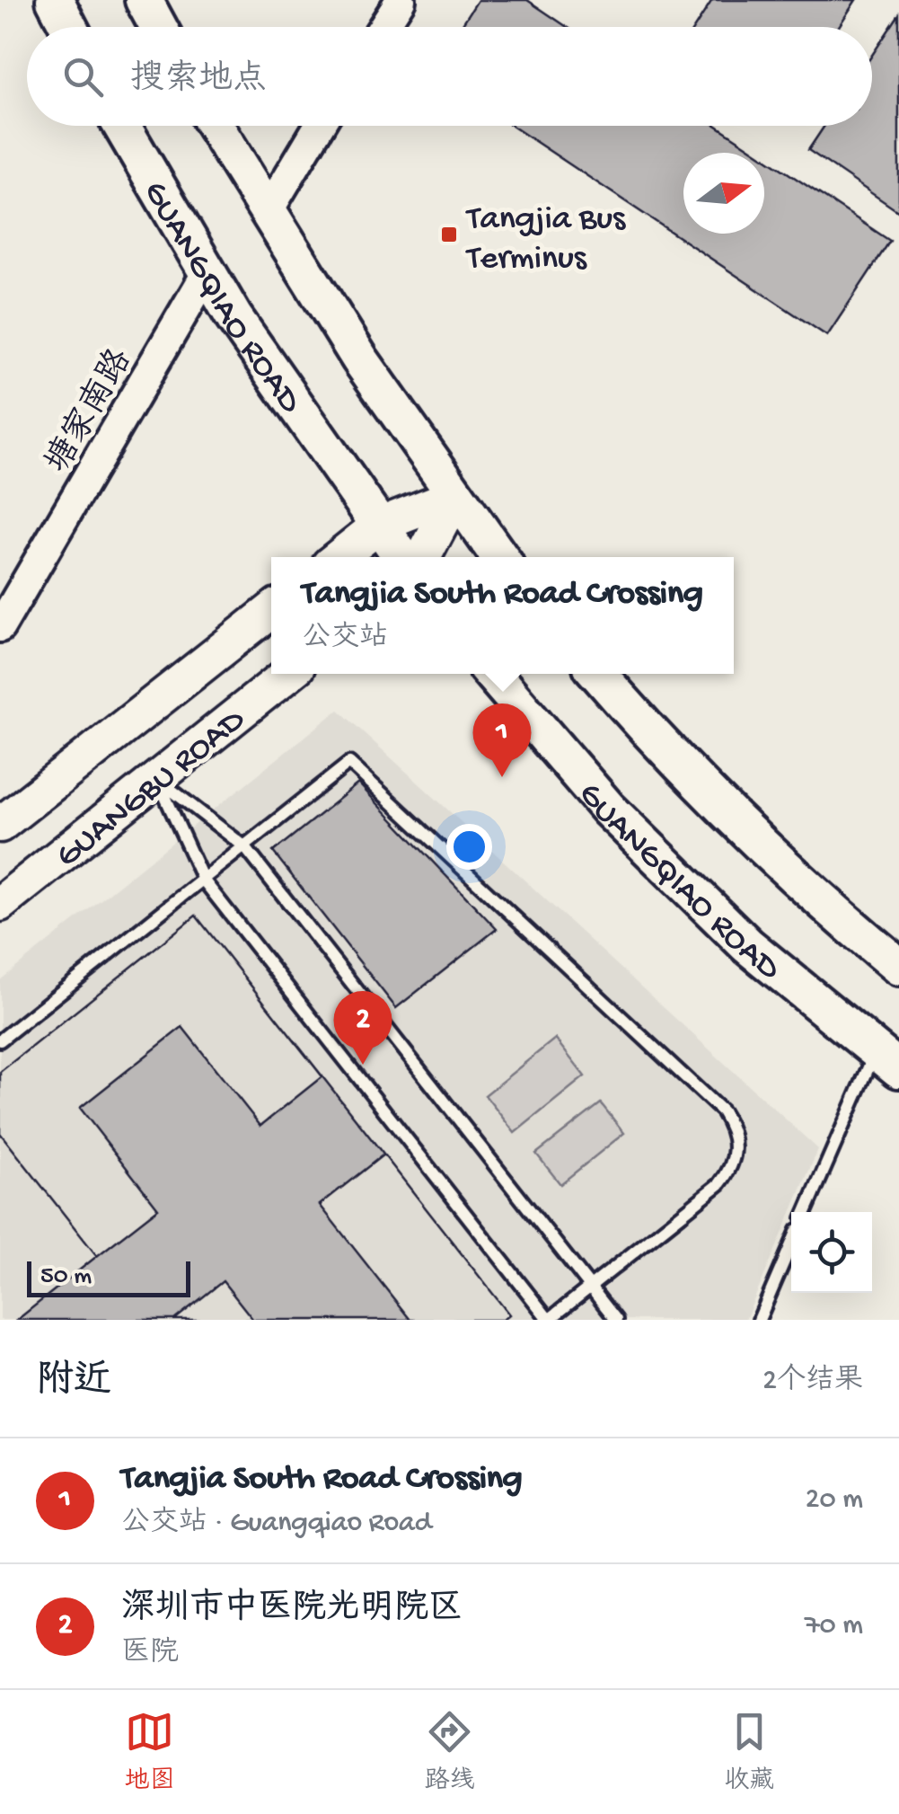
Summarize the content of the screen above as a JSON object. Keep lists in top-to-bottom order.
{
  "streets": {
    "main road": ["GUANGQIAO ROAD", "GUANGBU ROAD"],
    "street": ["塘家南路"]
  },
  "crossings": [
    ["GUANGQIAO ROAD", "塘家南路"]
  ],
  "places": {
    "transit": ["Tangjia Bus Terminus"]
  },
  "scale_bar": "50 m",
  "north": "right",
  "page": {
    "search": "搜索地点",
    "popup": ["Tangjia South Road Crossing", "公交站"],
    "pins": ["1", "2"],
    "scale": "50 m",
    "heading": ["附近", "2个结果"],
    "list": [
      {
        "mark": "1",
        "name": "Tangjia South Road Crossing",
        "note": "公交站 · Guangqiao Road",
        "value": "20 m"
      },
      {
        "mark": "2",
        "name": "深圳市中医院光明院区",
        "note": "医院",
        "value": "70 m"
      }
    ],
    "nav": ["地图", "路线", "收藏"]
  }
}
